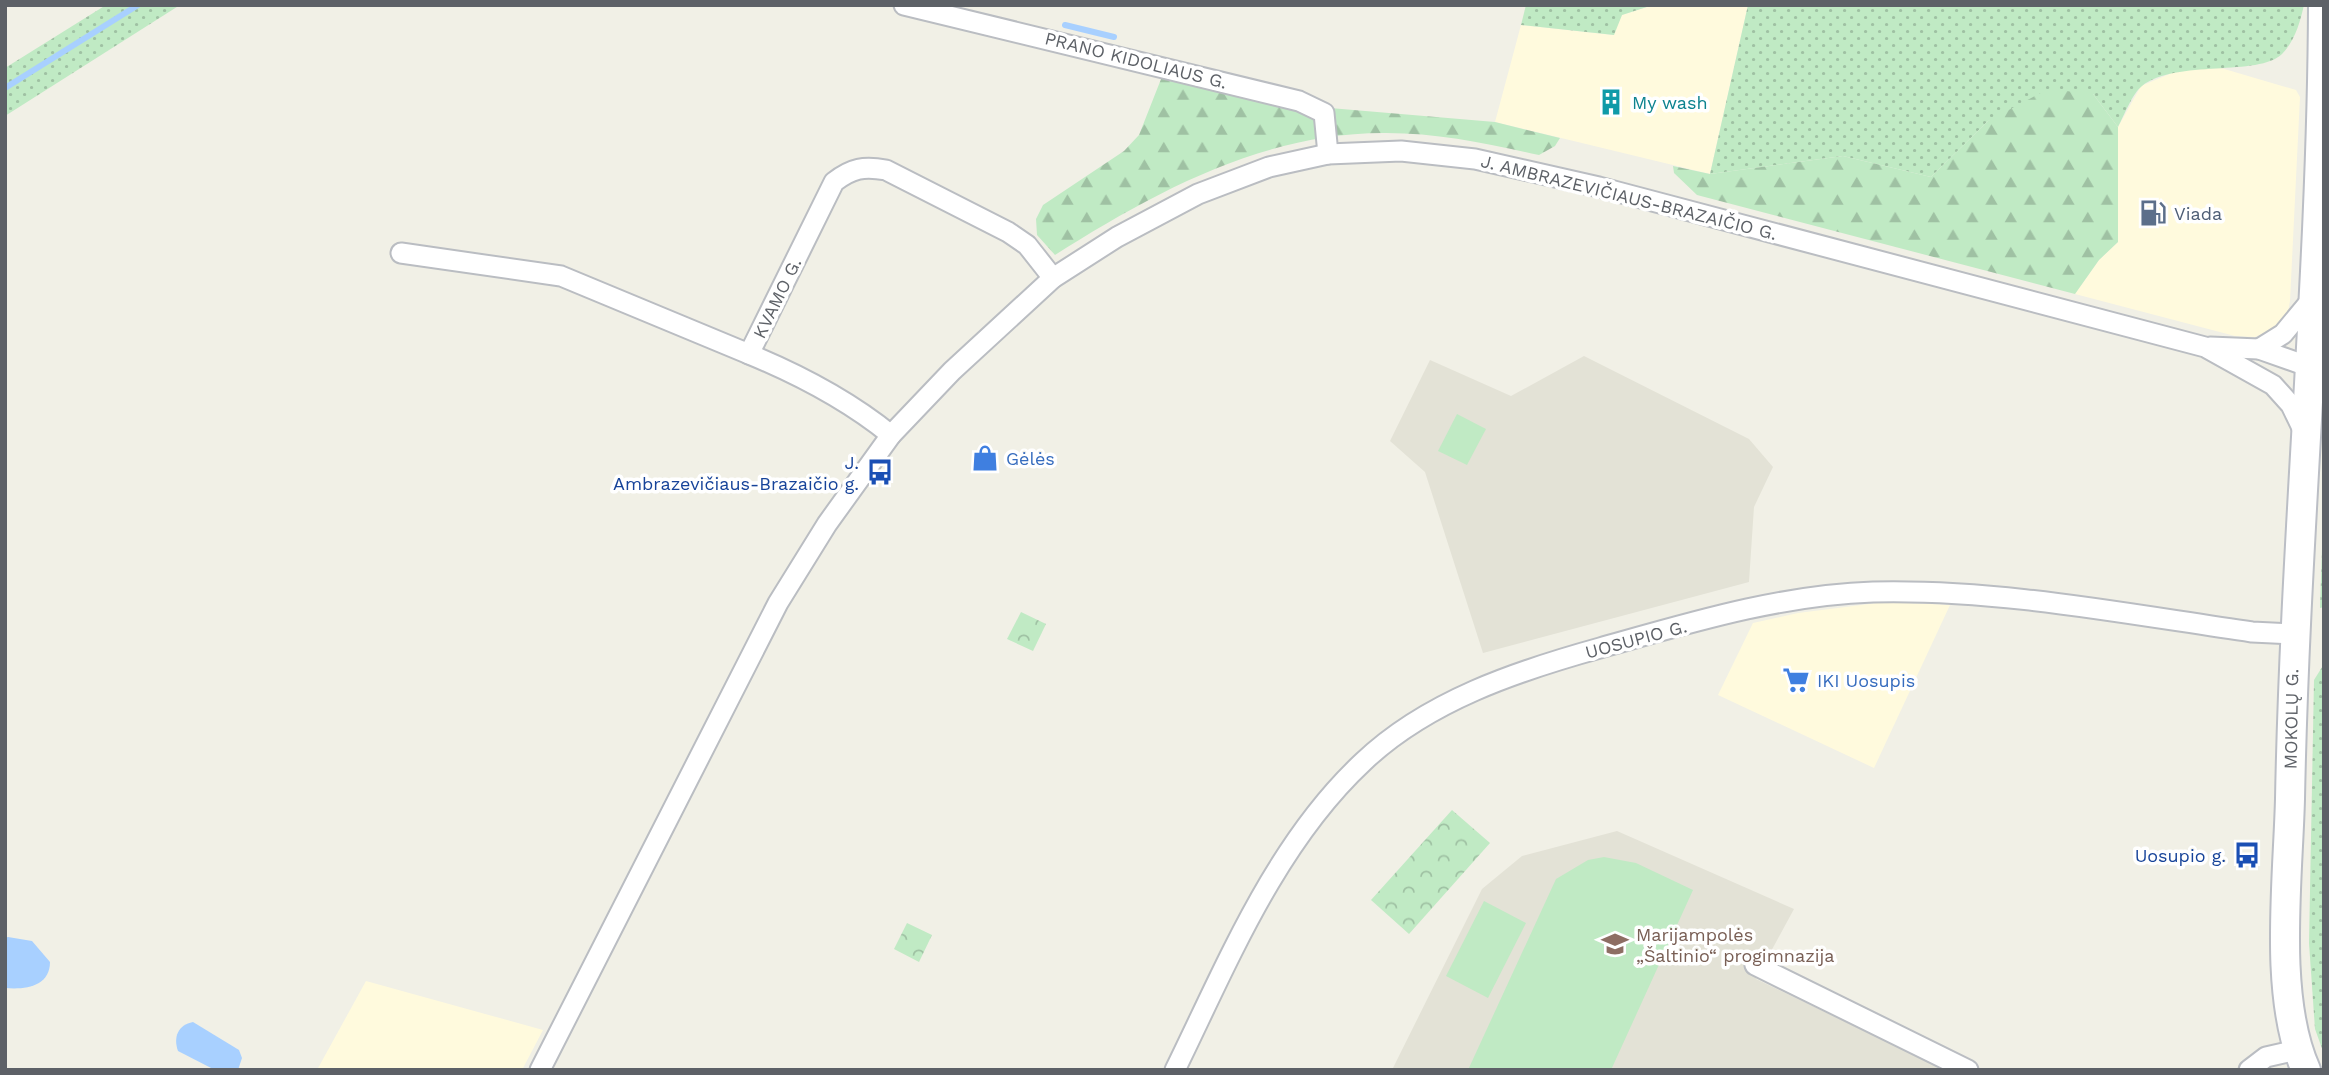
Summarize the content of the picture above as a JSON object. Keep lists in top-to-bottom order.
{
  "streets": {
    "main road": ["MOKOLŲ G."],
    "street": [
      "PRANO KIDOLIAUS G.",
      "J. AMBRAZEVIČIAUS-BRAZAIČIO G.",
      "KVAMO G.",
      "UOSUPIO G."
    ]
  },
  "crossings": [
    ["PRANO KIDOLIAUS G.", "J. AMBRAZEVIČIAUS-BRAZAIČIO G."],
    ["J. AMBRAZEVIČIAUS-BRAZAIČIO G.", "KVAMO G."],
    ["J. AMBRAZEVIČIAUS-BRAZAIČIO G.", "MOKOLŲ G."],
    ["UOSUPIO G.", "MOKOLŲ G."]
  ],
  "places": {
    "building": ["My wash"],
    "fuel station": ["Viada"],
    "shop": ["Gėlės"],
    "bus stop": ["J. Ambrazevičiaus-Brazaičio g.", "Uosupio g."],
    "supermarket": ["IKI Uosupis"],
    "school or university": ["Marijampolės „Šaltinio“ progimnazija"]
  }
}
